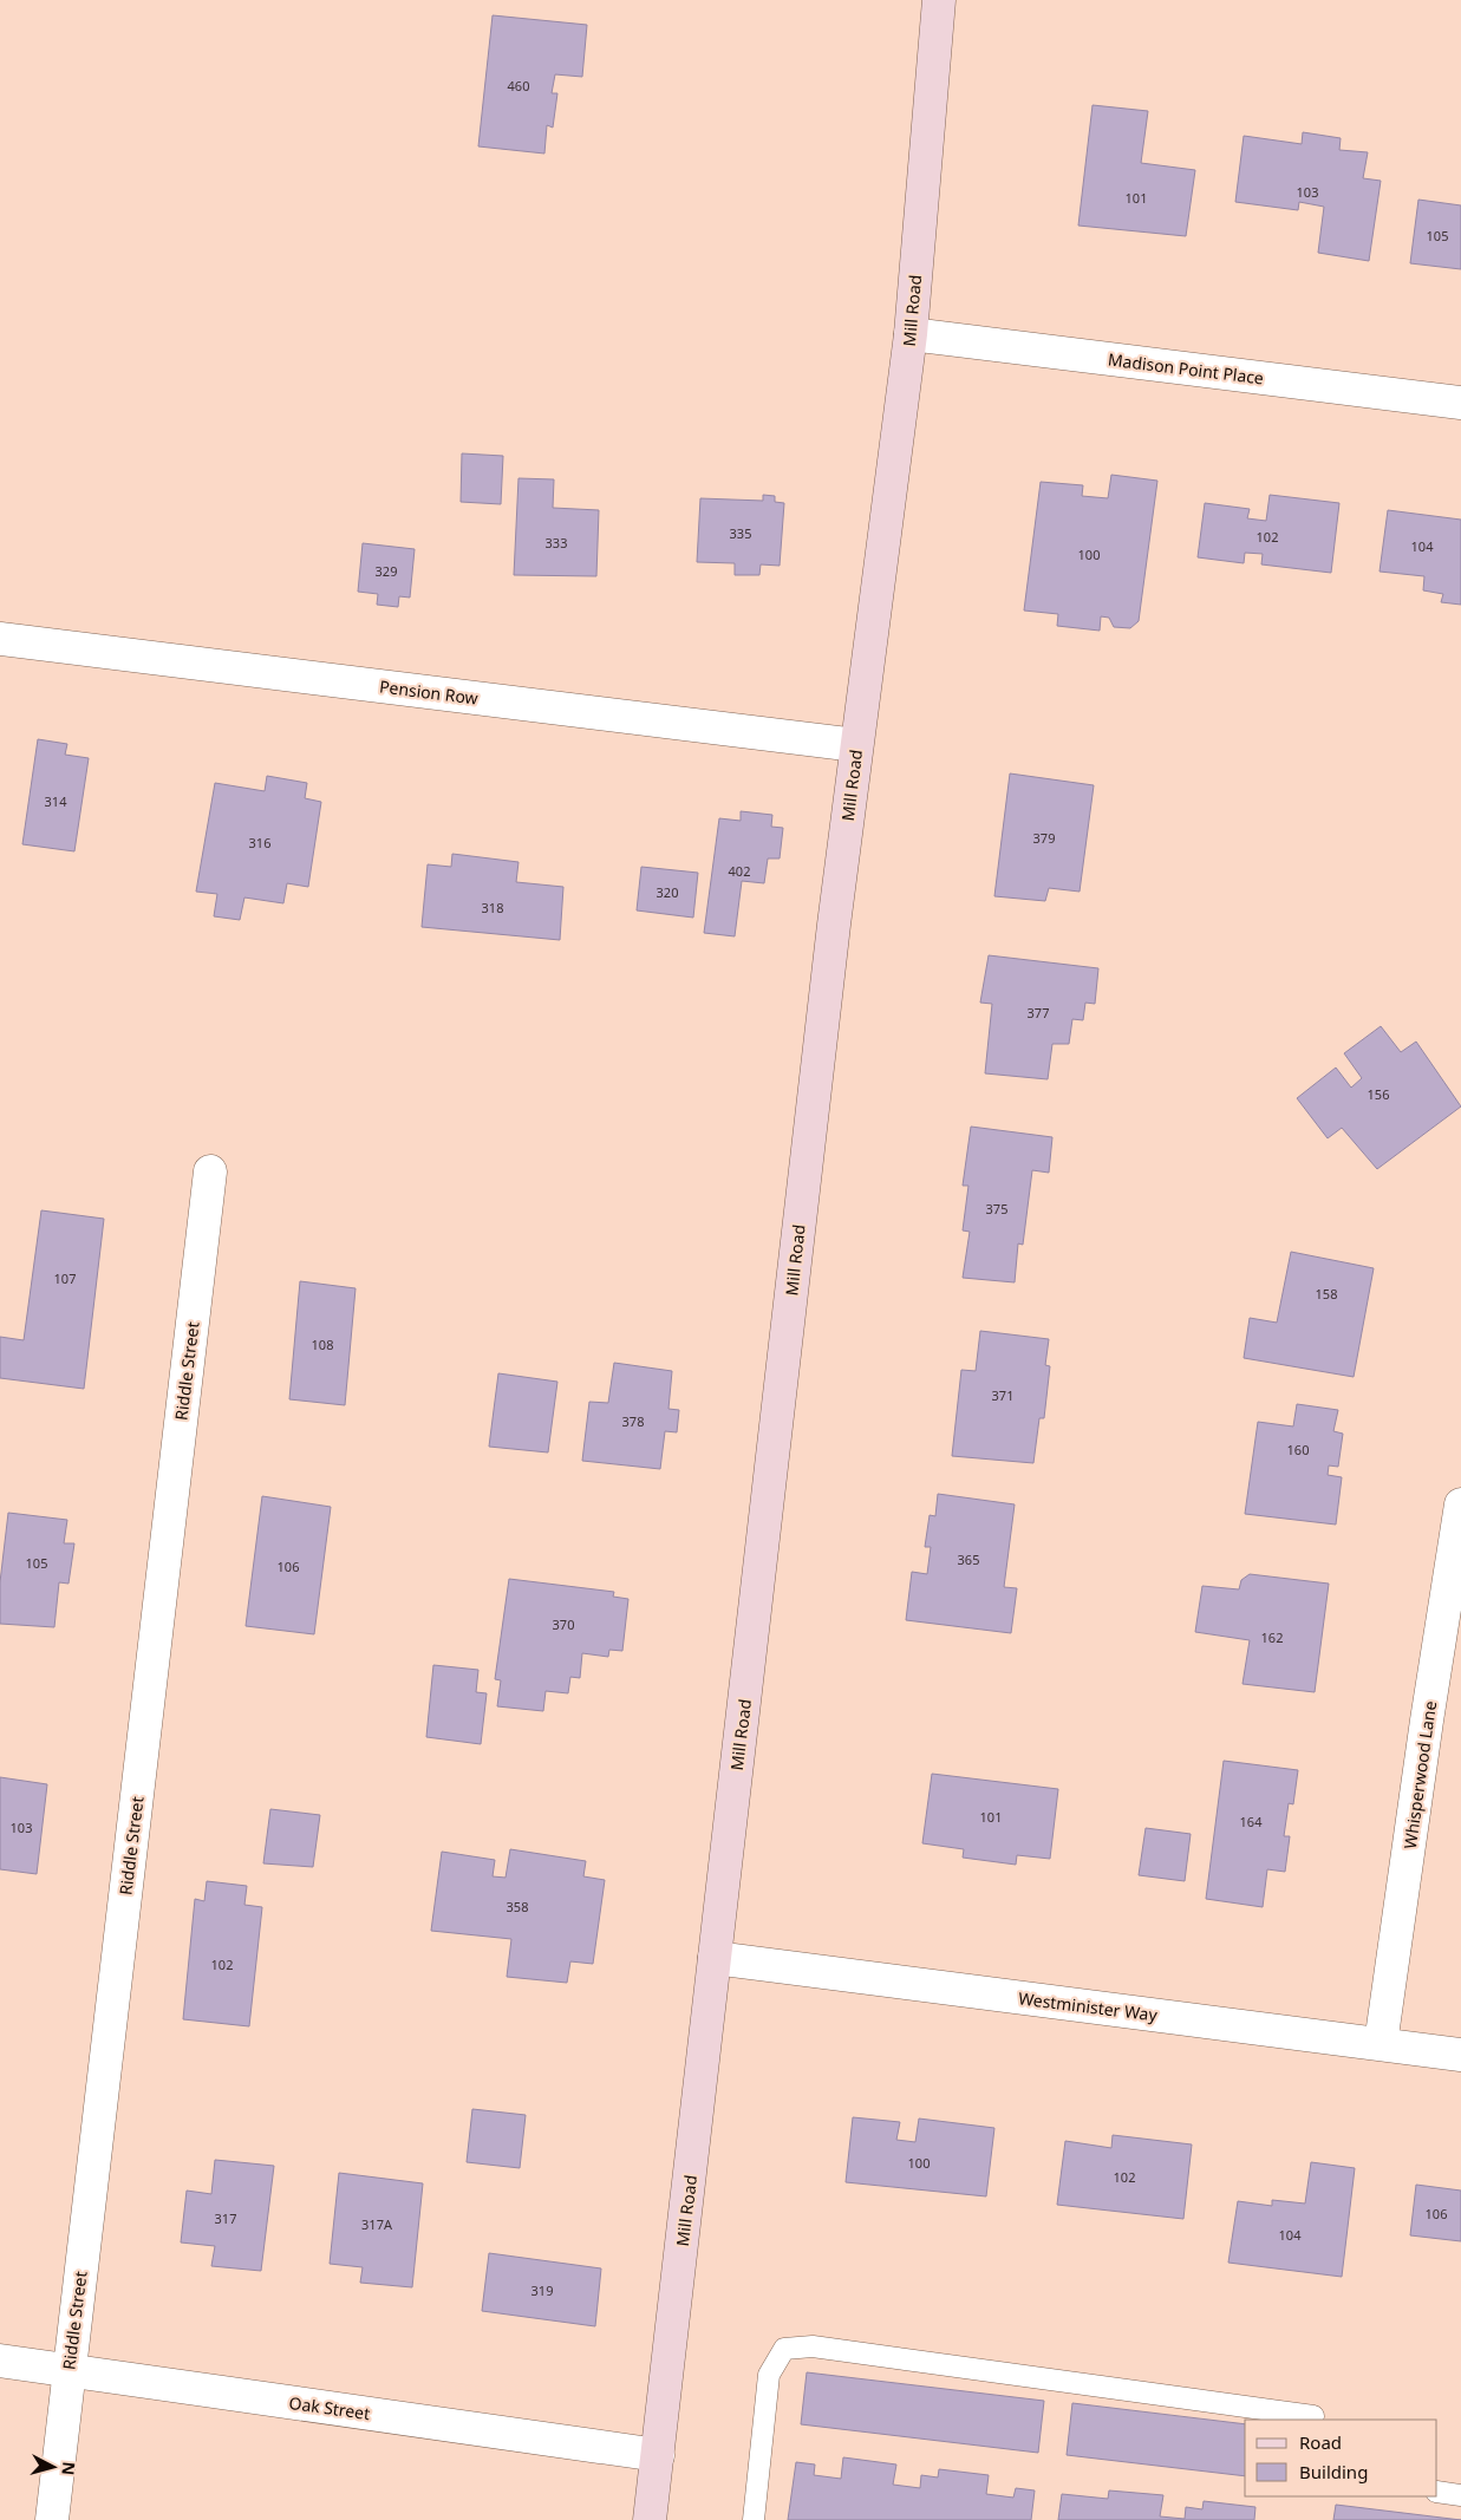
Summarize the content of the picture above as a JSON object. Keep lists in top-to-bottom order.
{
  "streets": {
    "street": [
      "Mill Road",
      "Madison Point Place",
      "Pension Row",
      "Riddle Street",
      "Whisperwood Lane",
      "Westminister Way",
      "Oak Street"
    ]
  },
  "crossings": [
    ["Mill Road", "Madison Point Place"],
    ["Mill Road", "Pension Row"],
    ["Mill Road", "Westminister Way"],
    ["Mill Road", "Oak Street"],
    ["Riddle Street", "Oak Street"],
    ["Whisperwood Lane", "Westminister Way"]
  ],
  "house_numbers": [
    "460",
    "103",
    "101",
    "105",
    "335",
    "102",
    "333",
    "104",
    "100",
    "329",
    "314",
    "379",
    "316",
    "402",
    "320",
    "318",
    "377",
    "156",
    "375",
    "107",
    "158",
    "108",
    "371",
    "378",
    "160",
    "365",
    "105",
    "106",
    "370",
    "162",
    "101",
    "164",
    "103",
    "358",
    "102",
    "100",
    "102",
    "106",
    "317",
    "317A",
    "104",
    "319"
  ],
  "legend": ["Road", "Building"],
  "north": "right"
}
